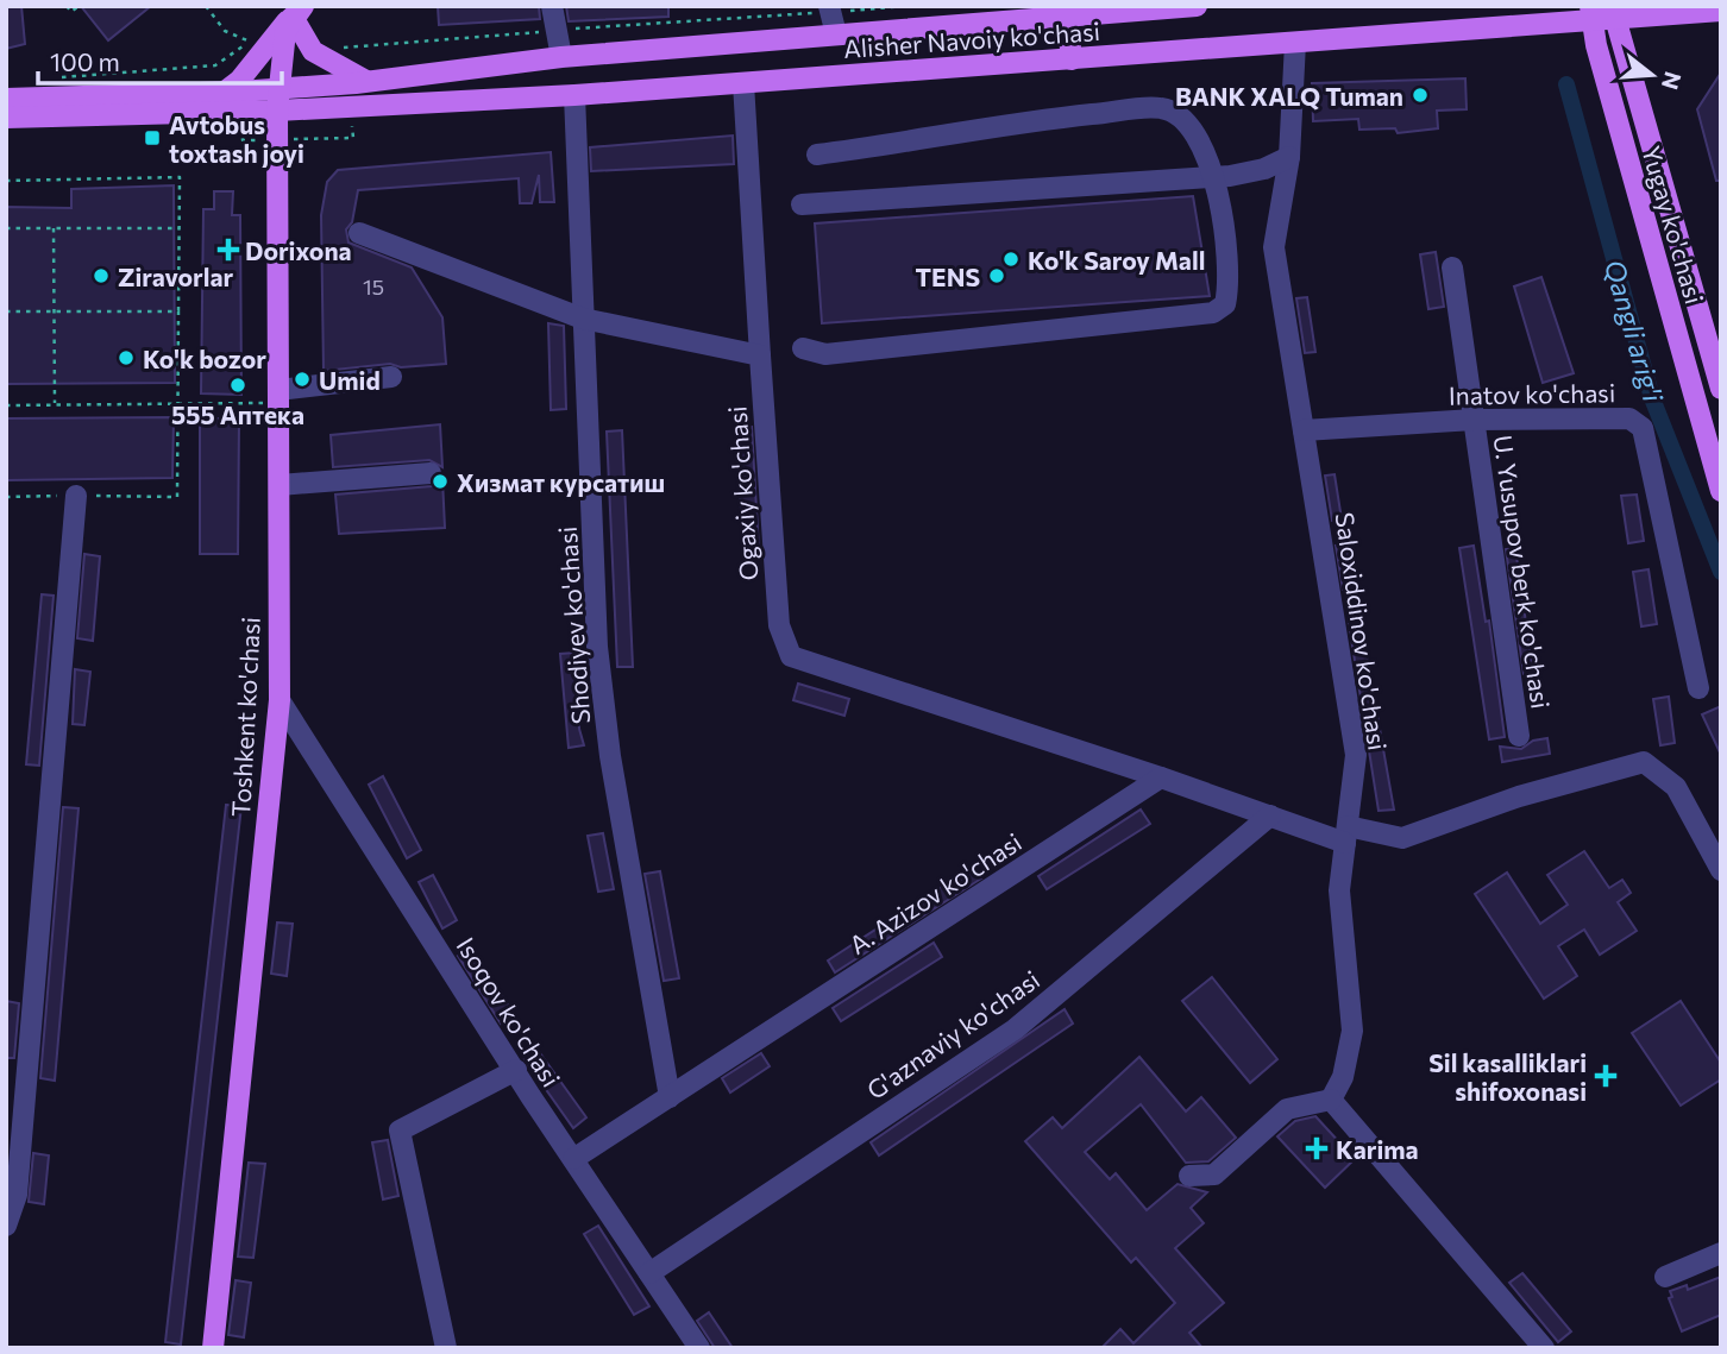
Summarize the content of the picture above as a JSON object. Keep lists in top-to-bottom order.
{
  "streets": {
    "main road": ["Alisher Navoiy ko'chasi", "Yugay ko'chasi", "Toshkent ko'chasi"],
    "street": [
      "Inatov ko'chasi",
      "Ogaxiy ko'chasi",
      "U. Yusupov berk ko'chasi",
      "Shodiyev ko'chasi",
      "Saloxiddinov ko'chasi",
      "A. Azizov ko'chasi",
      "Isoqov ko'chasi",
      "G'aznaviy ko'chasi"
    ]
  },
  "crossings": [
    ["Alisher Navoiy ko'chasi", "Yugay ko'chasi"],
    ["Alisher Navoiy ko'chasi", "Shodiyev ko'chasi"],
    ["Alisher Navoiy ko'chasi", "Saloxiddinov ko'chasi"],
    ["Alisher Navoiy ko'chasi", "Toshkent ko'chasi"],
    ["Inatov ko'chasi", "U. Yusupov berk ko'chasi"],
    ["Inatov ko'chasi", "Saloxiddinov ko'chasi"],
    ["Ogaxiy ko'chasi", "A. Azizov ko'chasi"],
    ["Shodiyev ko'chasi", "A. Azizov ko'chasi"],
    ["Toshkent ko'chasi", "Isoqov ko'chasi"],
    ["A. Azizov ko'chasi", "Isoqov ko'chasi"],
    ["Isoqov ko'chasi", "G'aznaviy ko'chasi"]
  ],
  "water": ["Qangli arig'i"],
  "places": {
    "other": [
      "BANK XALQ Tuman",
      "Ko'k Saroy Mall",
      "Ziravorlar",
      "TENS",
      "Ko'k bozor",
      "Umid",
      "555 Аптека",
      "Хизмат курсатиш"
    ],
    "transit": ["Avtobus toxtash joyi"],
    "health": ["Dorixona", "Sil kasalliklari shifoxonasi", "Karima"]
  },
  "house_numbers": ["15"],
  "scale_bar": "100 m",
  "north": "right"
}
